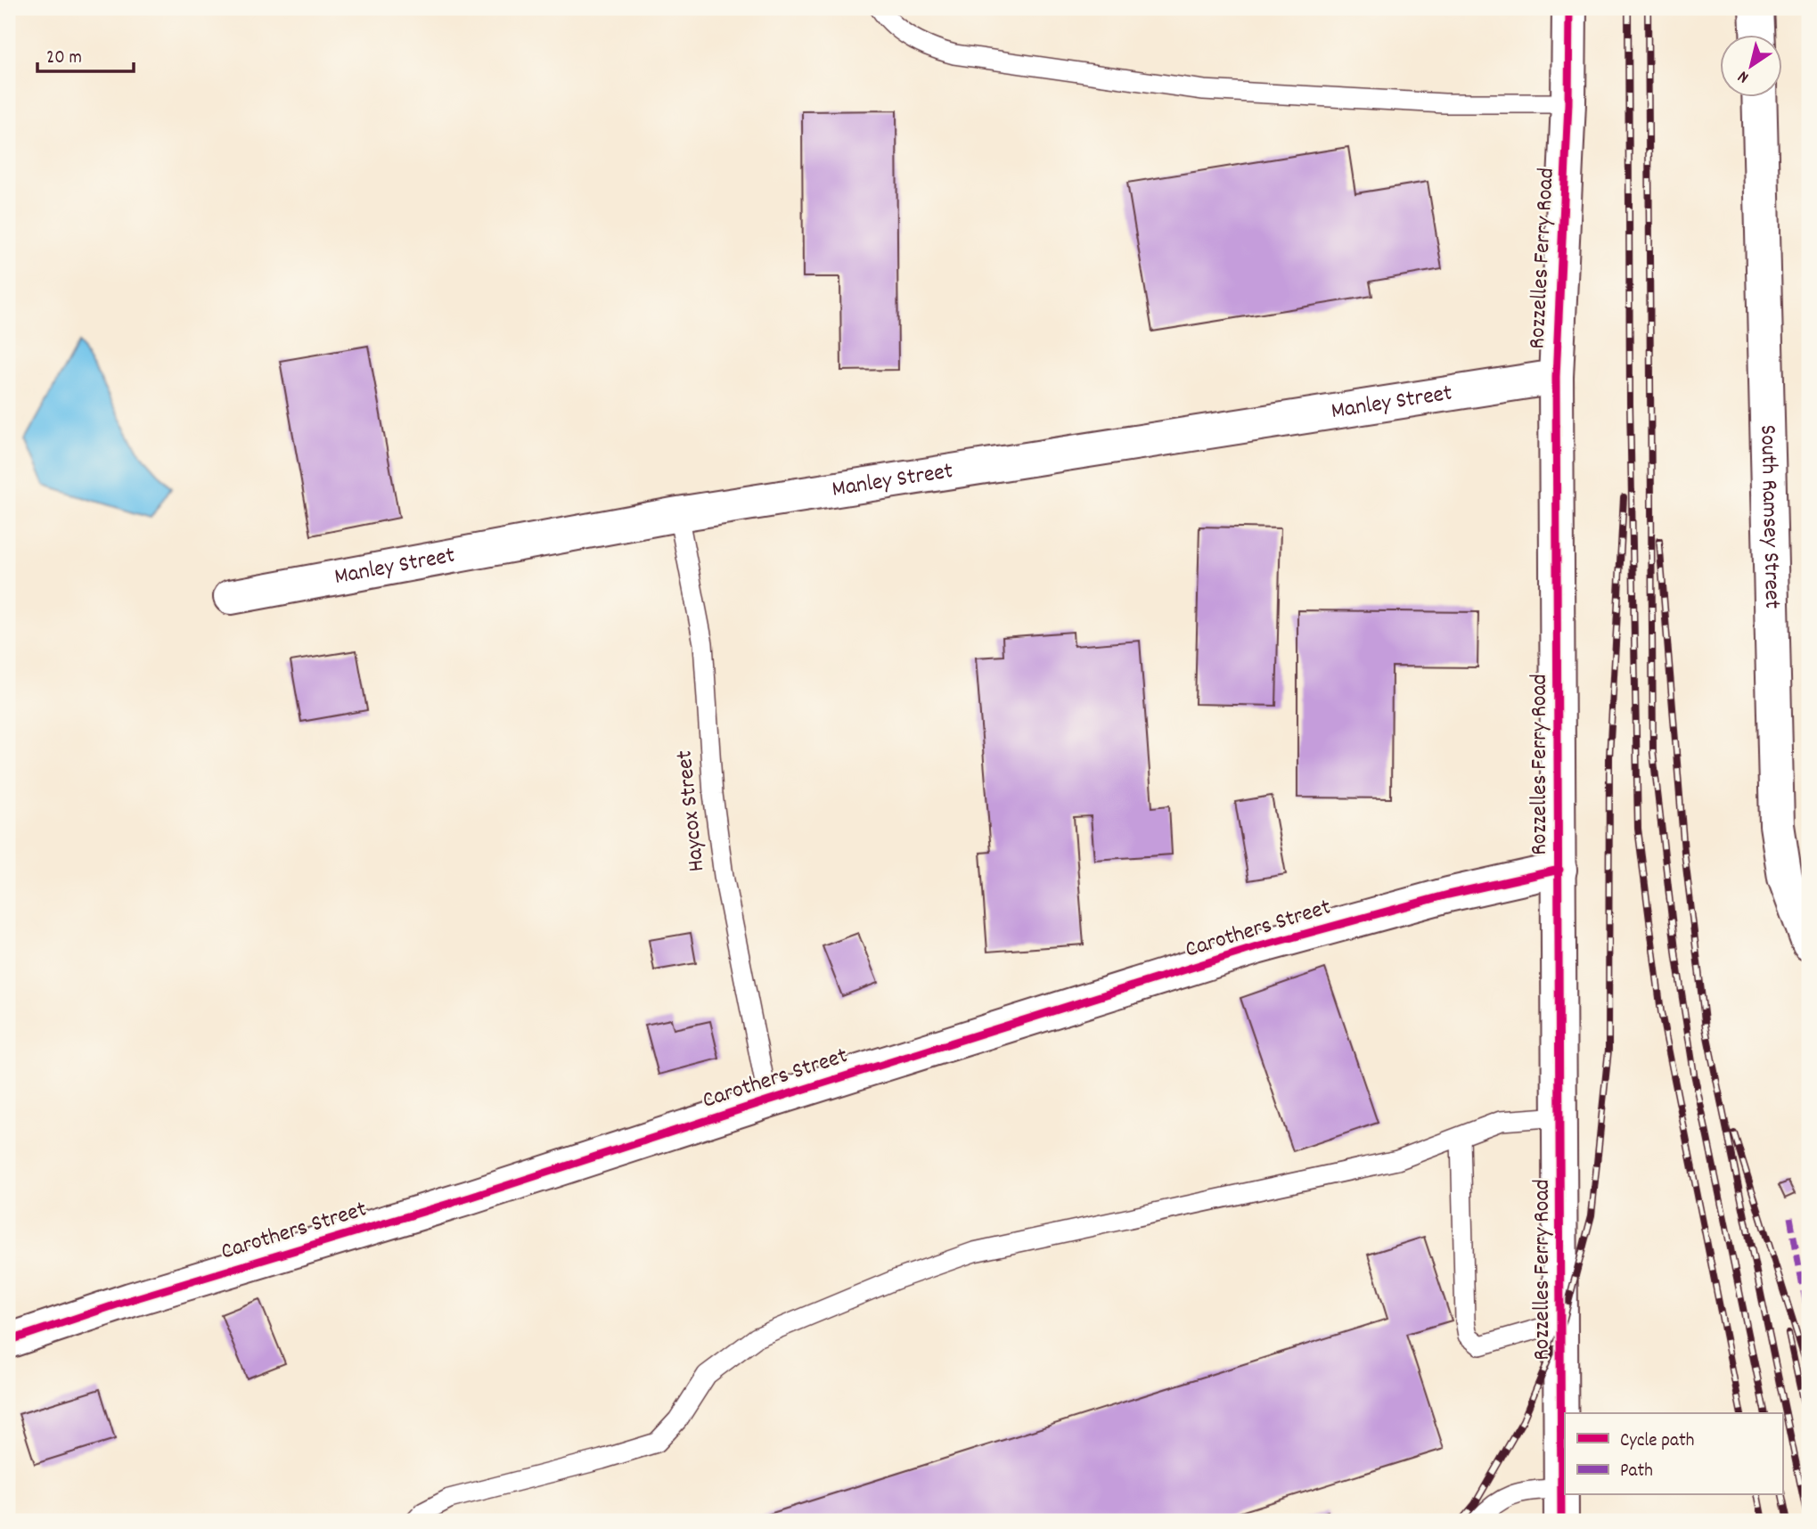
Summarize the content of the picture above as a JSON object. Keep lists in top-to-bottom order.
{
  "streets": {
    "street": [
      "Rozzelles Ferry Road",
      "Manley Street",
      "South Ramsey Street",
      "Carothers Street"
    ],
    "lane": ["Haycox Street"]
  },
  "crossings": [
    ["Rozzelles Ferry Road", "Manley Street"],
    ["Rozzelles Ferry Road", "Carothers Street"],
    ["Manley Street", "Haycox Street"],
    ["Haycox Street", "Carothers Street"]
  ],
  "legend": ["Cycle path", "Path"],
  "scale_bar": "20 m",
  "north": "bottom left"
}
